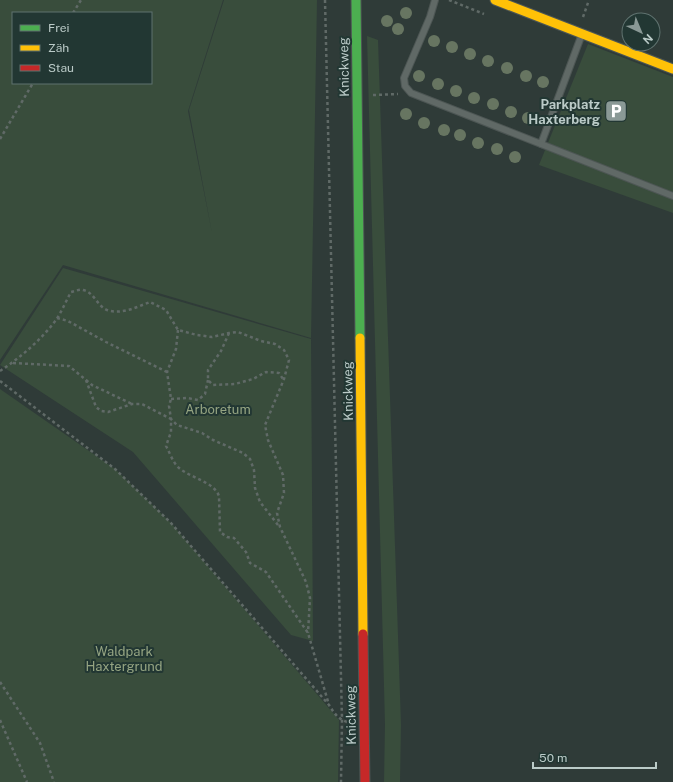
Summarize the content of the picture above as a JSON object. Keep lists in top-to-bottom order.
{
  "streets": {
    "street": ["Knickweg"]
  },
  "parks": ["Arboretum", "Waldpark Haxtergrund"],
  "places": {
    "parking": ["Parkplatz Haxterberg"]
  },
  "legend": ["Frei", "Zäh", "Stau"],
  "scale_bar": "50 m",
  "north": "bottom right"
}
